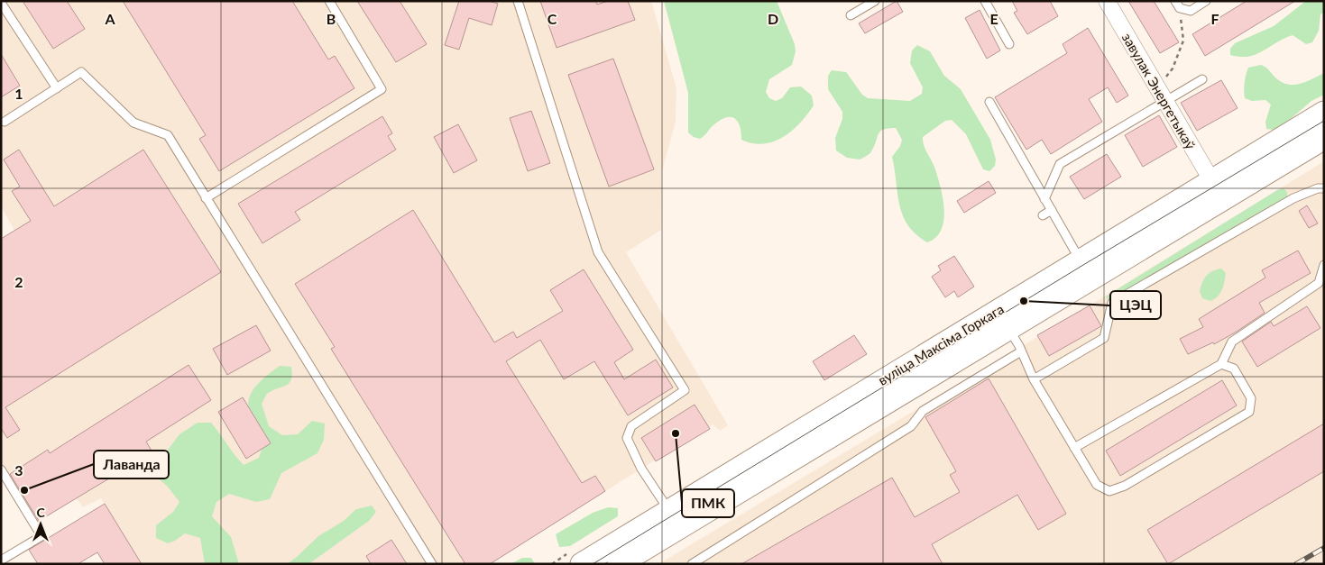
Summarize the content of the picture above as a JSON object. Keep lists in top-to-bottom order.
{
  "streets": {
    "main road": ["вуліца Максіма Горкага"],
    "street": ["завулак Энергетыкаў"]
  },
  "crossings": [
    ["завулак Энергетыкаў", "вуліца Максіма Горкага"]
  ],
  "places": ["ЦЭЦ", "ПМК", "Лаванда"],
  "north": "top",
  "grid": {
    "columns": [
      "A",
      "B",
      "C",
      "D",
      "E",
      "F"
    ],
    "rows": ["1", "2", "3"]
  }
}
